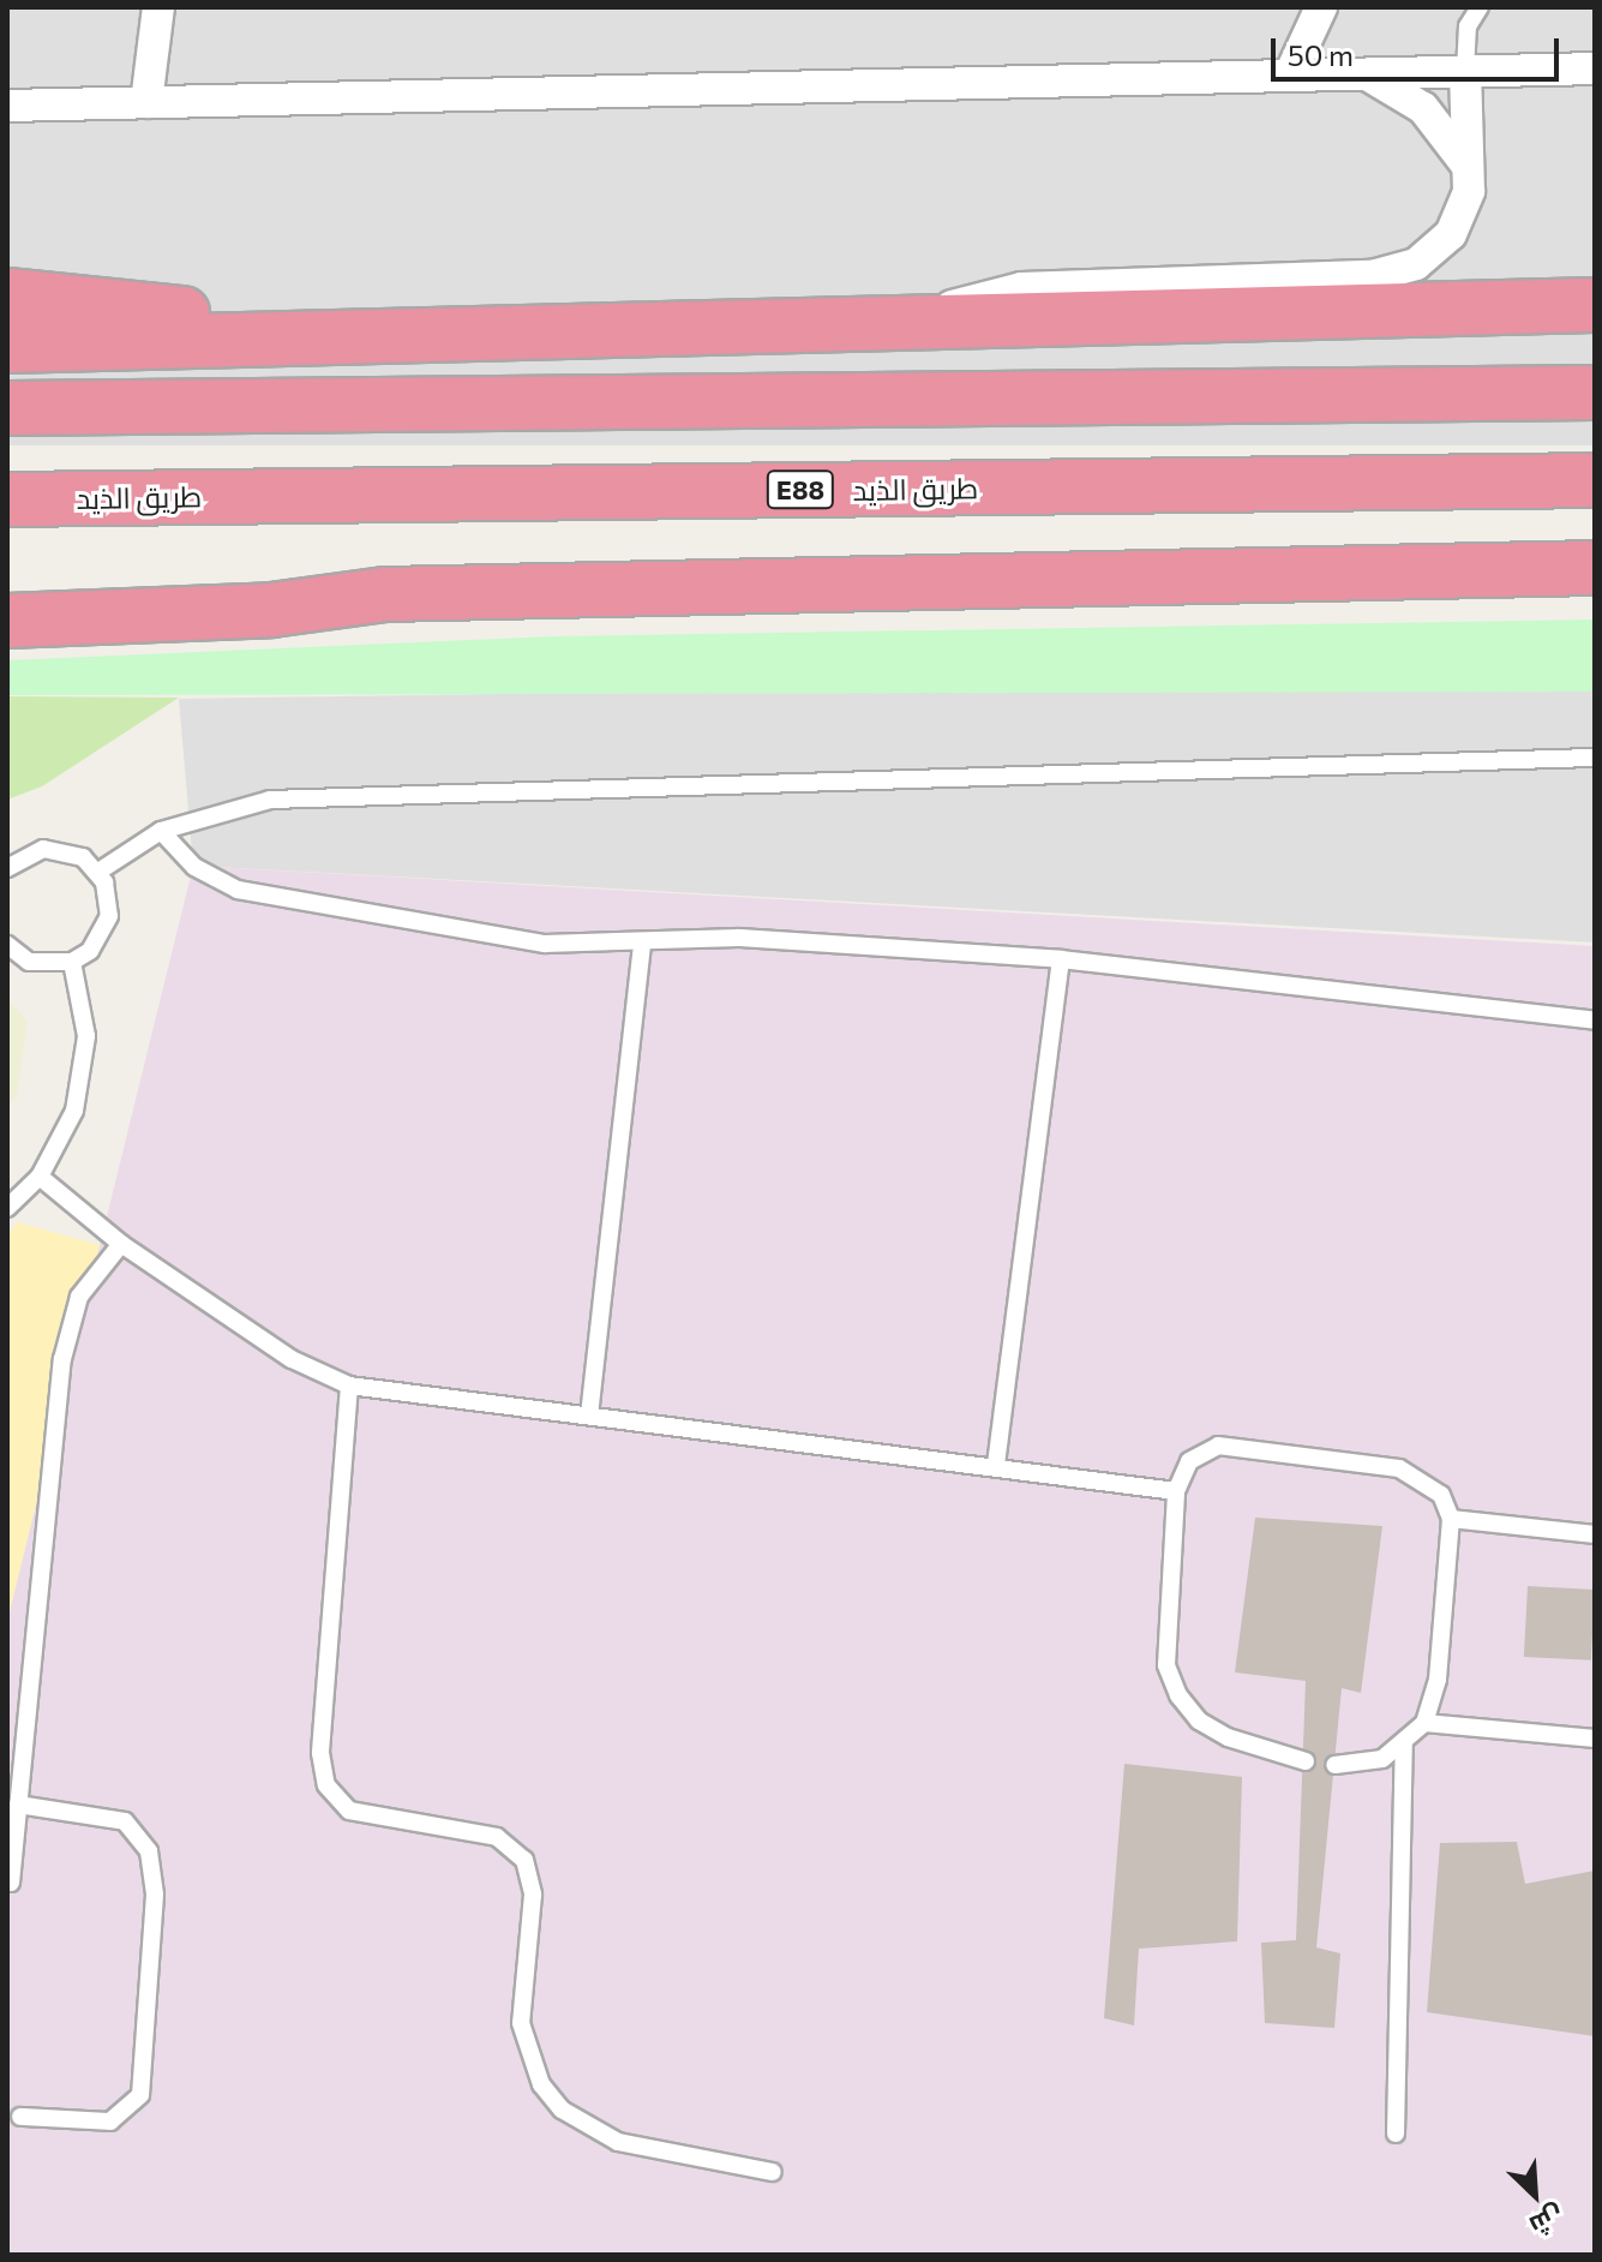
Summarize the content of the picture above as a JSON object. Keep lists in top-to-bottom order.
{
  "streets": {
    "highway": ["طريق الذيد", "E88"]
  },
  "scale_bar": "50 m",
  "north": "bottom right"
}
